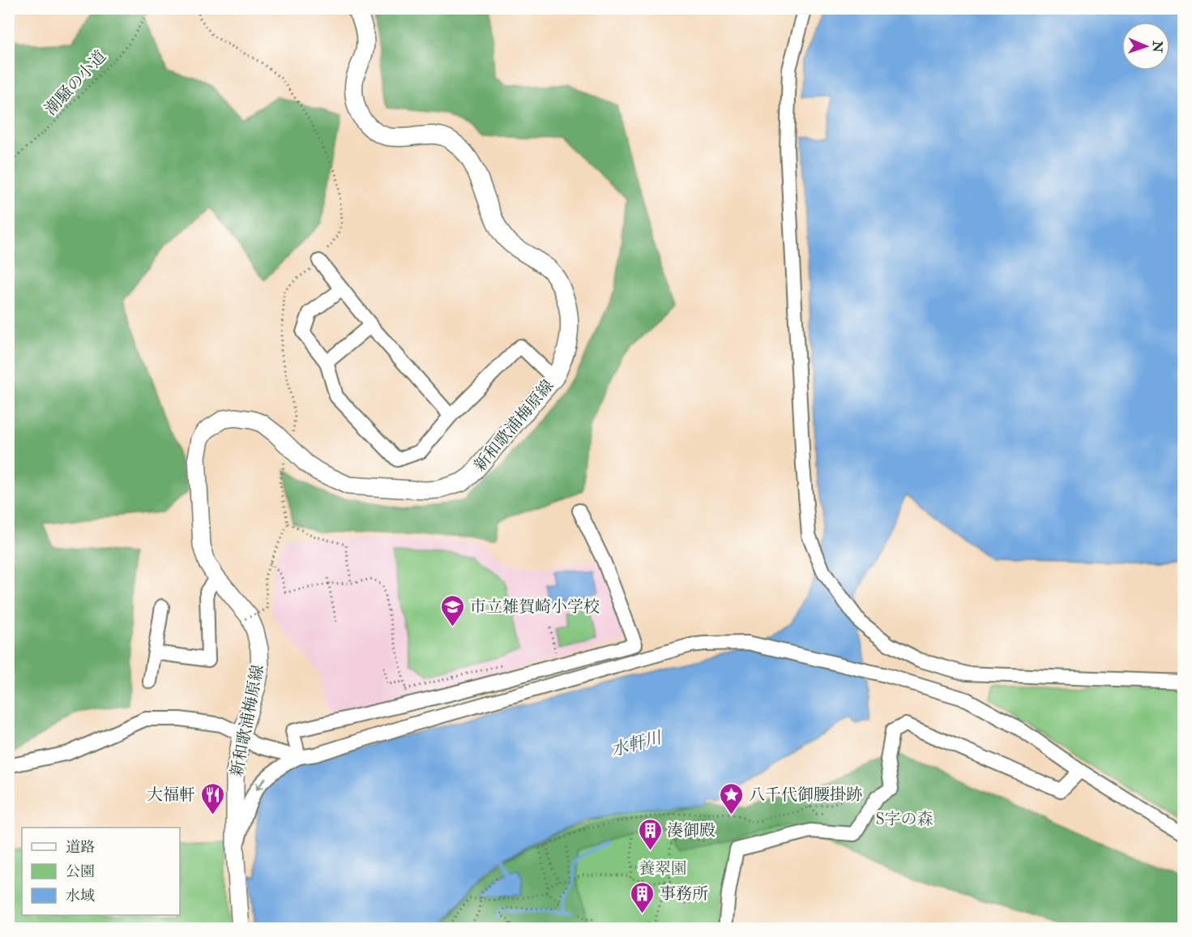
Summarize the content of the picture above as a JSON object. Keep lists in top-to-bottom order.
{
  "streets": {
    "main road": ["新和歌浦梅原線"],
    "path": ["潮騒の小道"]
  },
  "water": ["水軒川"],
  "parks": ["S字の森", "養翠園"],
  "places": {
    "school or university": ["市立雑賀崎小学校"],
    "restaurant": ["大福軒"],
    "place": ["八千代御腰掛跡"],
    "building": ["湊御殿", "事務所"]
  },
  "legend": ["道路", "公園", "水域"],
  "north": "right"
}
